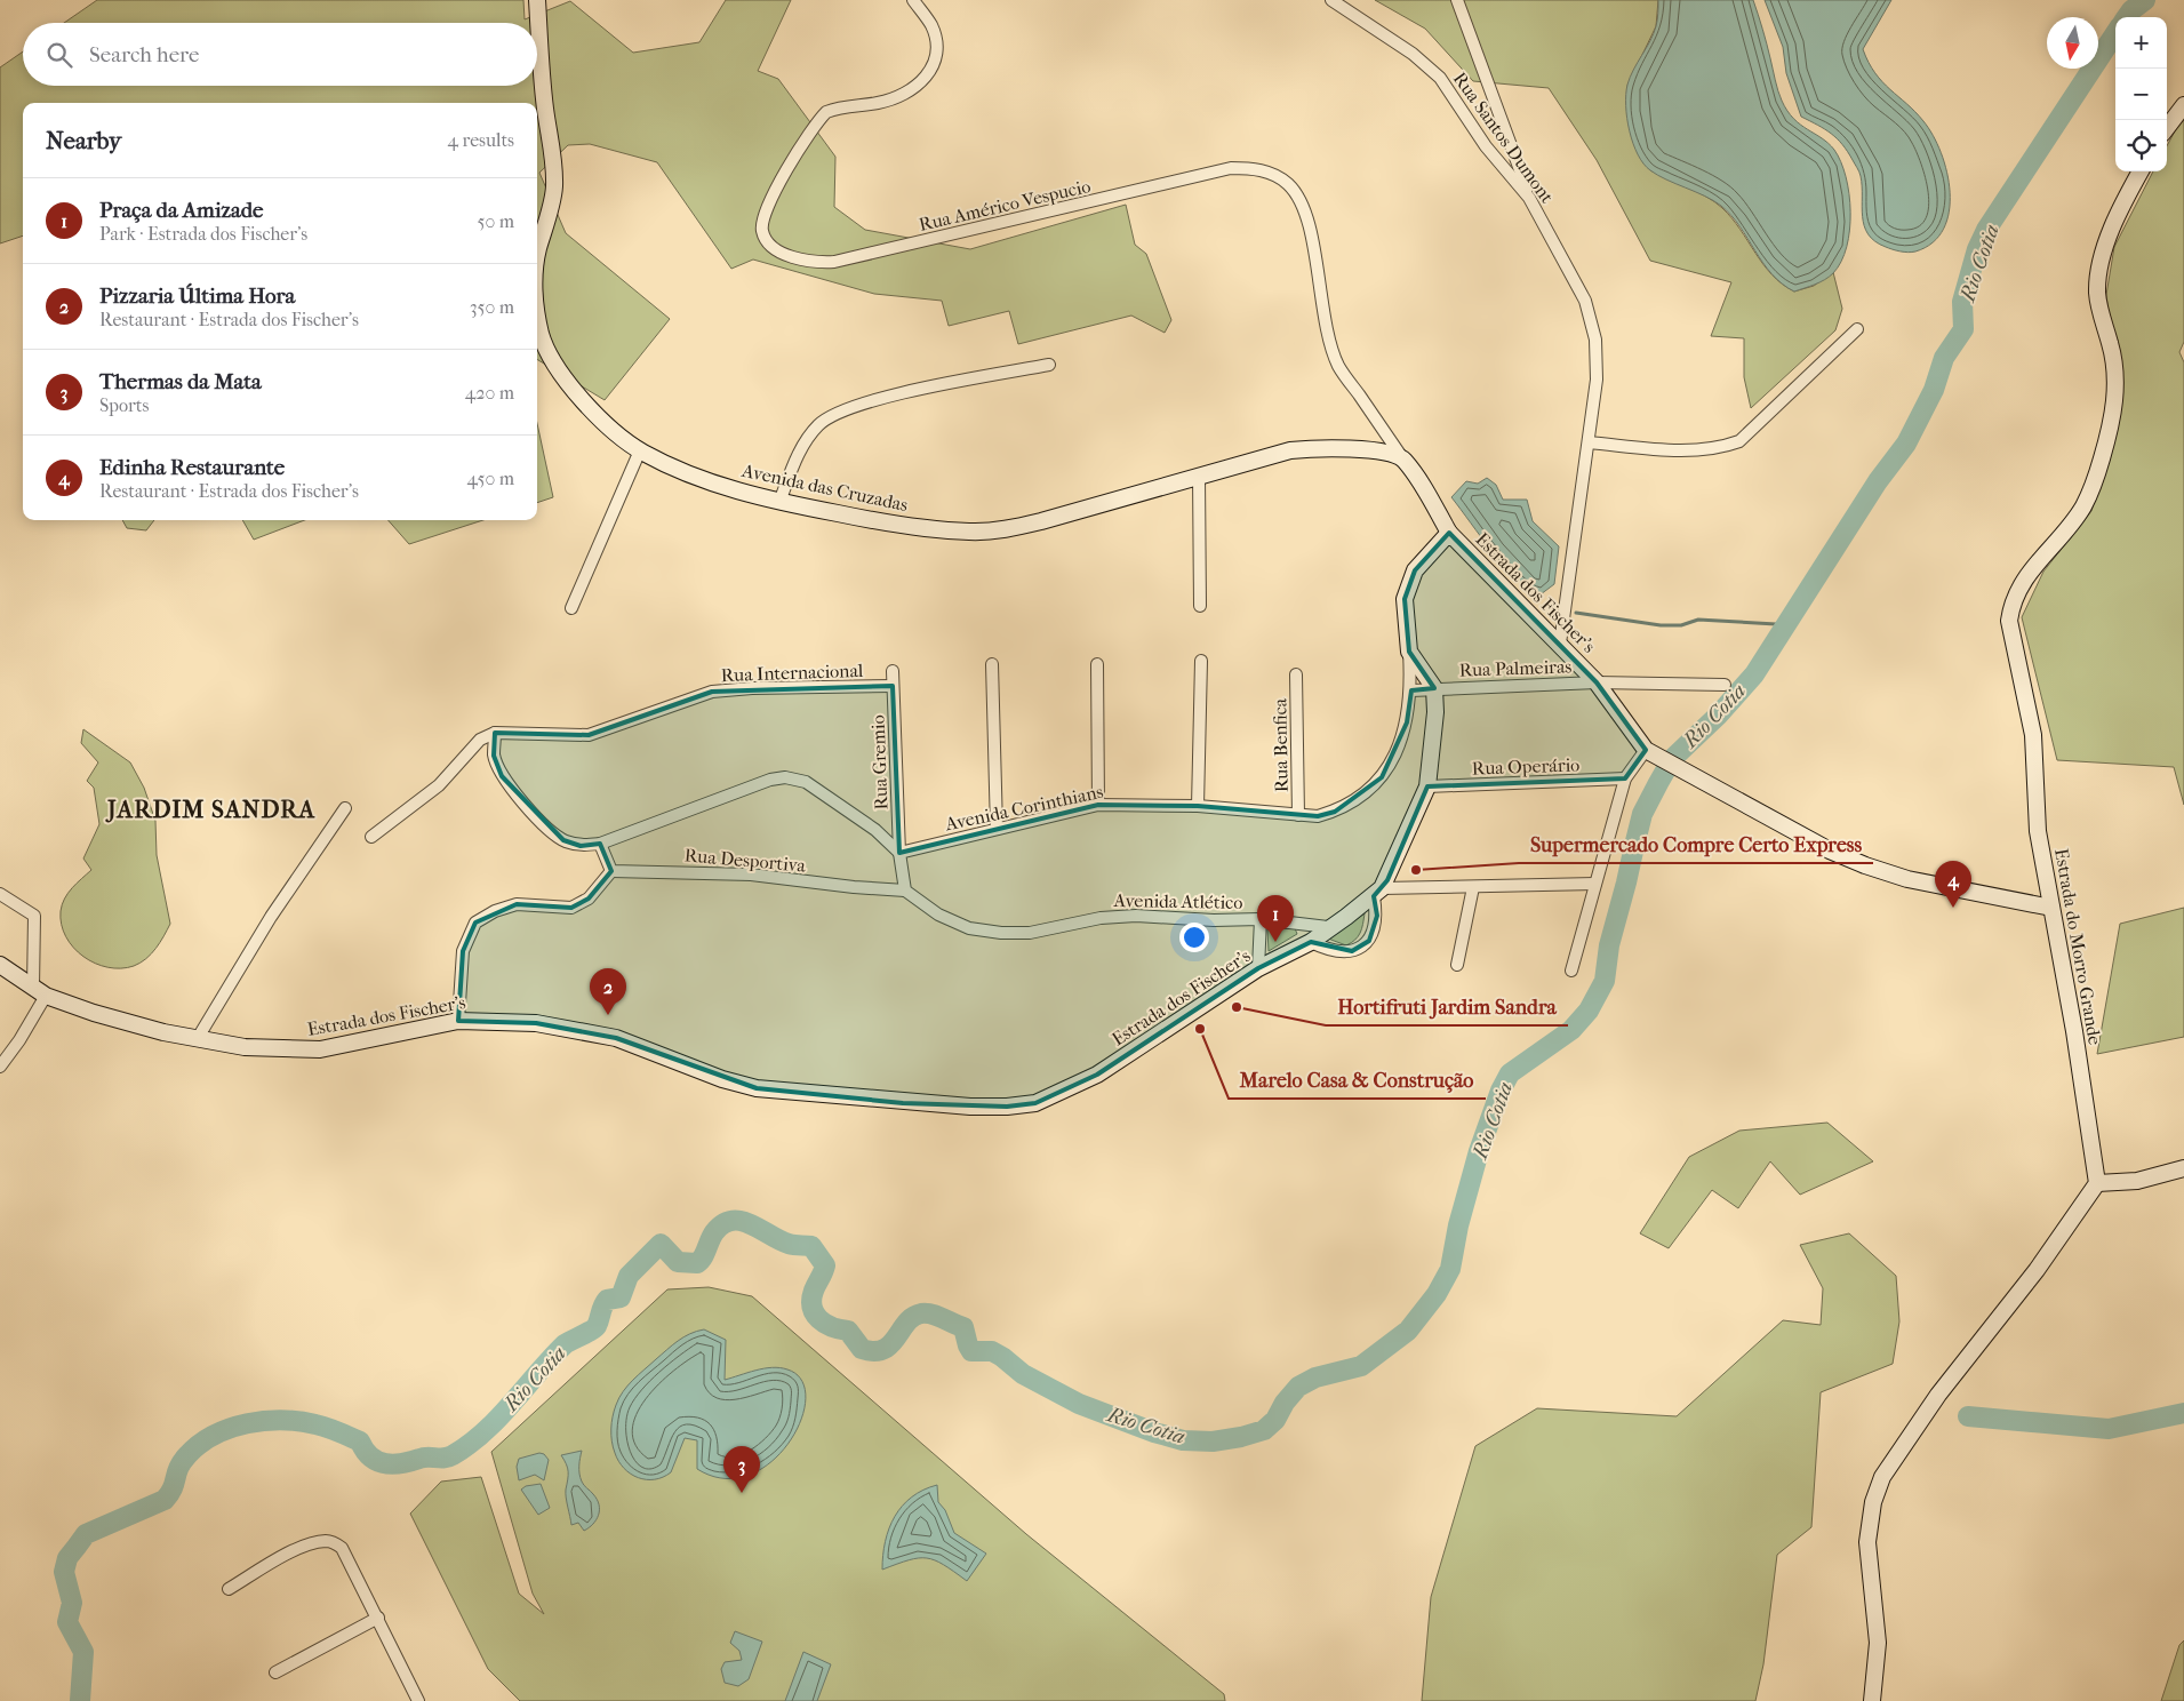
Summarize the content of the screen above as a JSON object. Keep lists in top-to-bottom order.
{
  "streets": {
    "street": [
      "Rua Santos Dumont",
      "Rua Américo Vespucio",
      "Avenida das Cruzadas",
      "Estrada dos Fischer's",
      "Rua Palmeiras",
      "Rua Internacional",
      "Rua Benfica",
      "Rua Gremio",
      "Rua Operário",
      "Avenida Corinthians",
      "Rua Desportiva",
      "Avenida Atlético",
      "Estrada do Morro Grande"
    ]
  },
  "crossings": [
    ["Rua Santos Dumont", "Estrada dos Fischer's"],
    ["Rua Américo Vespucio", "Avenida das Cruzadas"],
    ["Estrada dos Fischer's", "Rua Palmeiras"],
    ["Estrada dos Fischer's", "Rua Operário"],
    ["Estrada dos Fischer's", "Avenida Corinthians"],
    ["Estrada dos Fischer's", "Avenida Atlético"],
    ["Estrada dos Fischer's", "Estrada do Morro Grande"],
    ["Rua Palmeiras", "Avenida Corinthians"],
    ["Rua Internacional", "Rua Gremio"],
    ["Rua Benfica", "Avenida Corinthians"],
    ["Rua Gremio", "Avenida Corinthians"],
    ["Rua Desportiva", "Avenida Atlético"]
  ],
  "districts": ["JARDIM SANDRA"],
  "water": ["Rio Cotia"],
  "places": ["Supermercado Compre Certo Express", "Hortifruti Jardim Sandra", "Marelo Casa & Construção"],
  "north": "bottom",
  "page": {
    "map_buttons": ["+", "−"],
    "search": "Search here",
    "heading": ["Nearby", "4 results"],
    "list": [
      {
        "mark": "1",
        "name": "Praça da Amizade",
        "note": "Park · Estrada dos Fischer's",
        "value": "50 m"
      },
      {
        "mark": "2",
        "name": "Pizzaria Última Hora",
        "note": "Restaurant · Estrada dos Fischer's",
        "value": "350 m"
      },
      {
        "mark": "3",
        "name": "Thermas da Mata",
        "note": "Sports",
        "value": "420 m"
      },
      {
        "mark": "4",
        "name": "Edinha Restaurante",
        "note": "Restaurant · Estrada dos Fischer's",
        "value": "450 m"
      }
    ],
    "pins": [
      "4",
      "1",
      "2",
      "3"
    ]
  }
}
